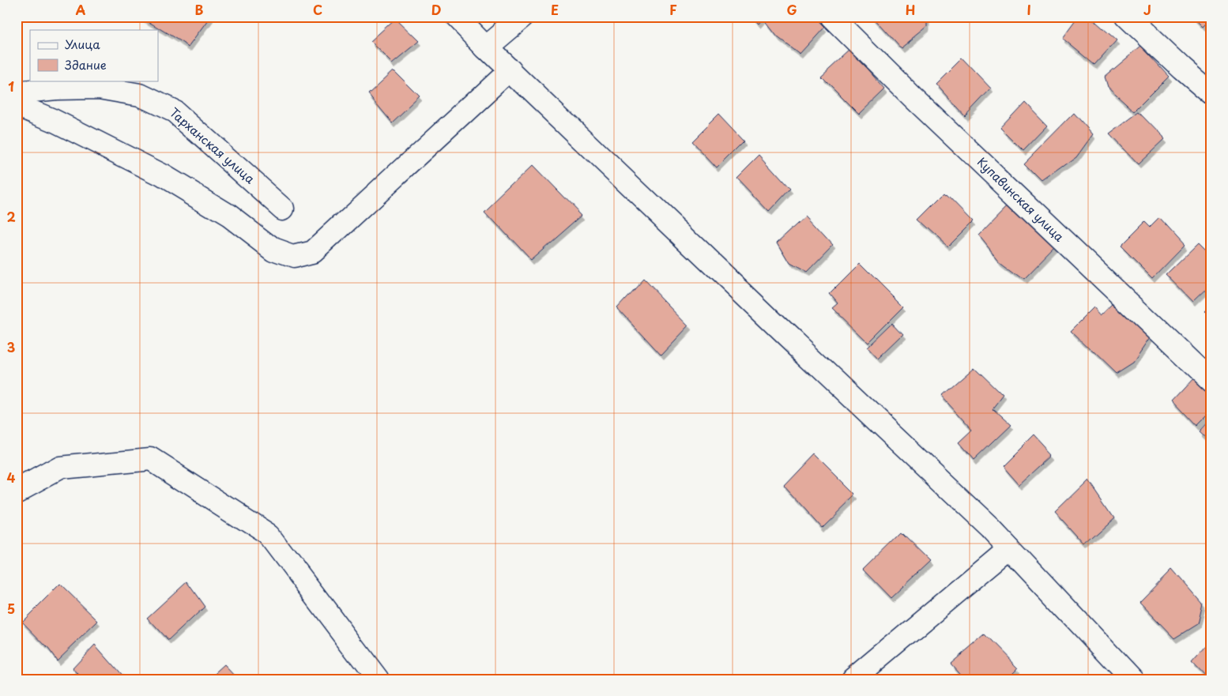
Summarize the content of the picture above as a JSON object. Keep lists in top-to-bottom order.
{
  "streets": {
    "street": ["Тарханская улица", "Купавинская улица"]
  },
  "legend": ["Улица", "Здание"],
  "grid": {
    "columns": [
      "A",
      "B",
      "C",
      "D",
      "E",
      "F",
      "G",
      "H",
      "I",
      "J"
    ],
    "rows": [
      "1",
      "2",
      "3",
      "4",
      "5"
    ]
  }
}
